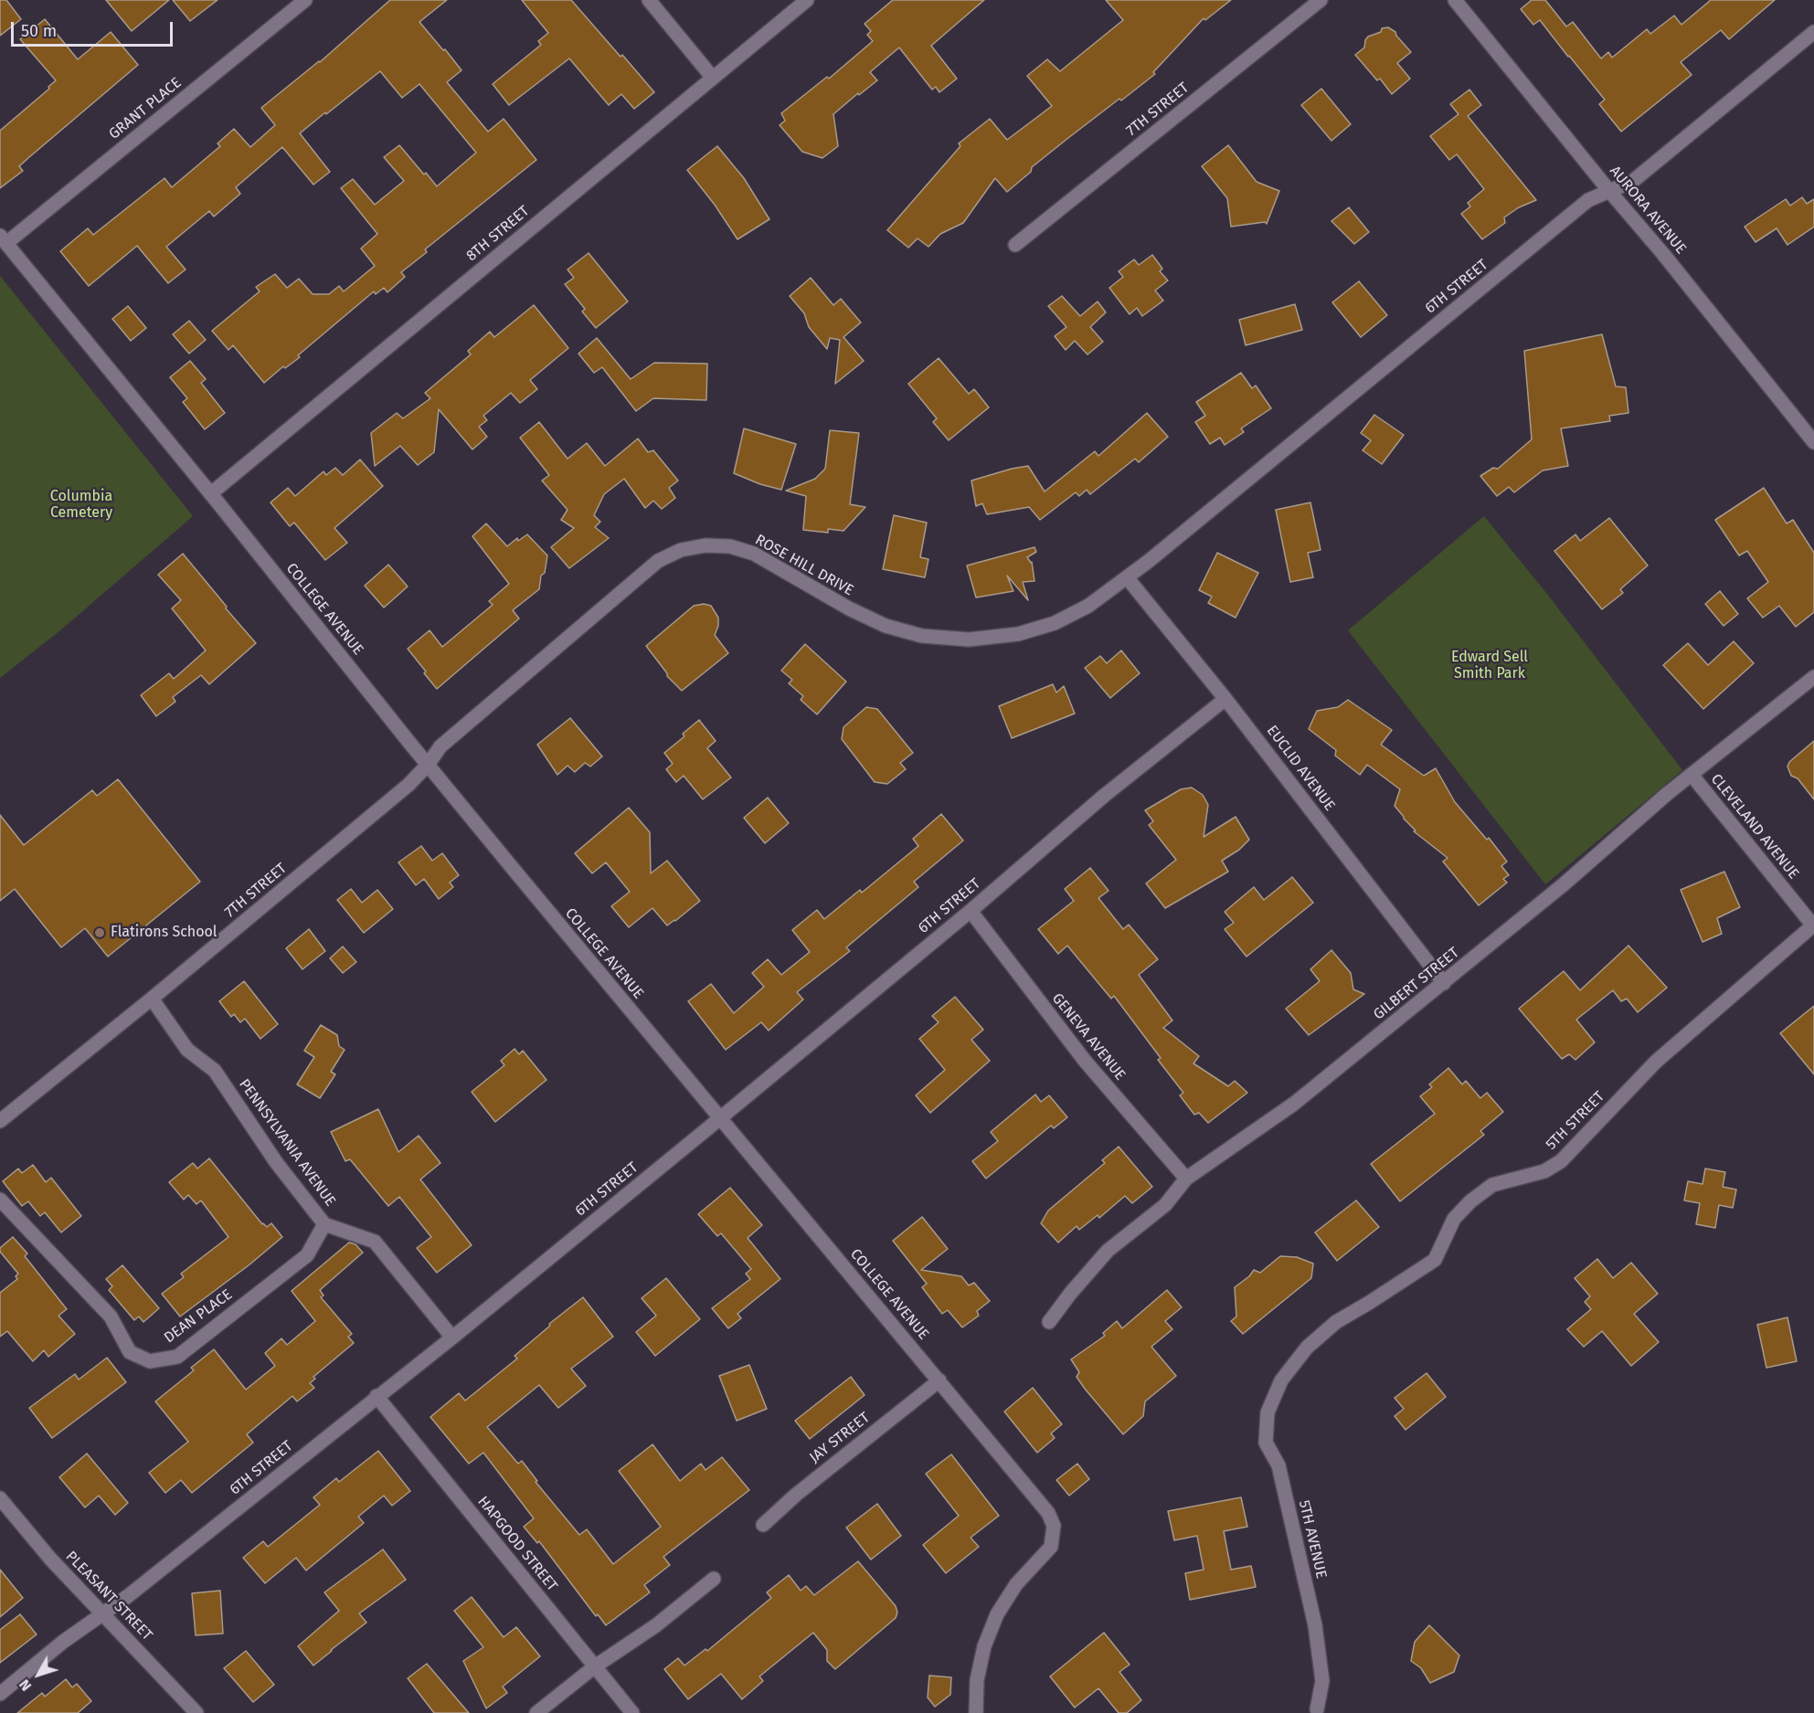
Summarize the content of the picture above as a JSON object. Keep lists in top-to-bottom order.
{
  "streets": {
    "street": [
      "GRANT PLACE",
      "7TH STREET",
      "AURORA AVENUE",
      "8TH STREET",
      "6TH STREET",
      "ROSE HILL DRIVE",
      "COLLEGE AVENUE",
      "EUCLID AVENUE",
      "CLEVELAND AVENUE",
      "GILBERT STREET",
      "GENEVA AVENUE",
      "5TH STREET",
      "PENNSYLVANIA AVENUE",
      "DEAN PLACE",
      "JAY STREET",
      "5TH AVENUE",
      "HAPGOOD STREET",
      "PLEASANT STREET"
    ]
  },
  "crossings": [
    ["GRANT PLACE", "COLLEGE AVENUE"],
    ["7TH STREET", "ROSE HILL DRIVE"],
    ["7TH STREET", "COLLEGE AVENUE"],
    ["7TH STREET", "PENNSYLVANIA AVENUE"],
    ["AURORA AVENUE", "6TH STREET"],
    ["8TH STREET", "COLLEGE AVENUE"],
    ["6TH STREET", "ROSE HILL DRIVE"],
    ["6TH STREET", "COLLEGE AVENUE"],
    ["6TH STREET", "EUCLID AVENUE"],
    ["6TH STREET", "GENEVA AVENUE"],
    ["6TH STREET", "PENNSYLVANIA AVENUE"],
    ["6TH STREET", "HAPGOOD STREET"],
    ["6TH STREET", "PLEASANT STREET"],
    ["ROSE HILL DRIVE", "COLLEGE AVENUE"],
    ["ROSE HILL DRIVE", "EUCLID AVENUE"],
    ["COLLEGE AVENUE", "JAY STREET"],
    ["EUCLID AVENUE", "GILBERT STREET"],
    ["CLEVELAND AVENUE", "GILBERT STREET"],
    ["CLEVELAND AVENUE", "5TH STREET"],
    ["GILBERT STREET", "GENEVA AVENUE"],
    ["5TH STREET", "5TH AVENUE"],
    ["PENNSYLVANIA AVENUE", "DEAN PLACE"]
  ],
  "parks": ["Columbia Cemetery", "Edward Sell Smith Park"],
  "places": ["Flatirons School"],
  "scale_bar": "50 m",
  "north": "bottom left"
}
